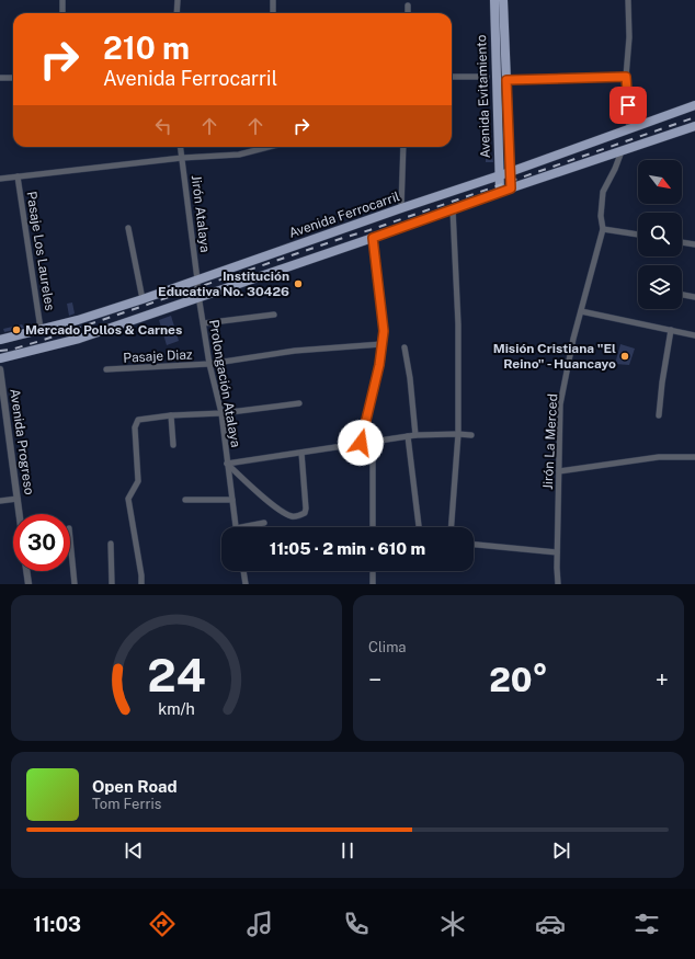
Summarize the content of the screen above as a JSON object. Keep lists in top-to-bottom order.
{
  "streets": {
    "main road": ["Avenida Evitamiento", "Avenida Ferrocarril"],
    "street": [
      "Jirón Atalaya",
      "Pasaje Los Laureles",
      "Pasaje Diaz",
      "Prolongación Atalaya",
      "Avenida Progreso",
      "Jirón La Merced"
    ]
  },
  "crossings": [
    ["Avenida Evitamiento", "Avenida Ferrocarril"],
    ["Jirón Atalaya", "Avenida Ferrocarril"],
    ["Jirón Atalaya", "Prolongación Atalaya"],
    ["Avenida Ferrocarril", "Pasaje Los Laureles"],
    ["Avenida Ferrocarril", "Prolongación Atalaya"],
    ["Pasaje Diaz", "Prolongación Atalaya"]
  ],
  "places": ["Institución Educativa No. 30426", "Mercado Pollos & Carnes", "Misión Cristiana \"El Reino\" - Huancayo"],
  "north": "bottom right",
  "page": {
    "turn": ["210 m", "Avenida Ferrocarril"],
    "limit": "30",
    "trip": "11:05 · 2 min · 610 m",
    "tile": "Clima",
    "heat": ["−", "20°", "+"],
    "song": ["Open Road", "Tom Ferris"],
    "tabs": "11:03",
    "gauge": ["24", "km/h"]
  }
}
